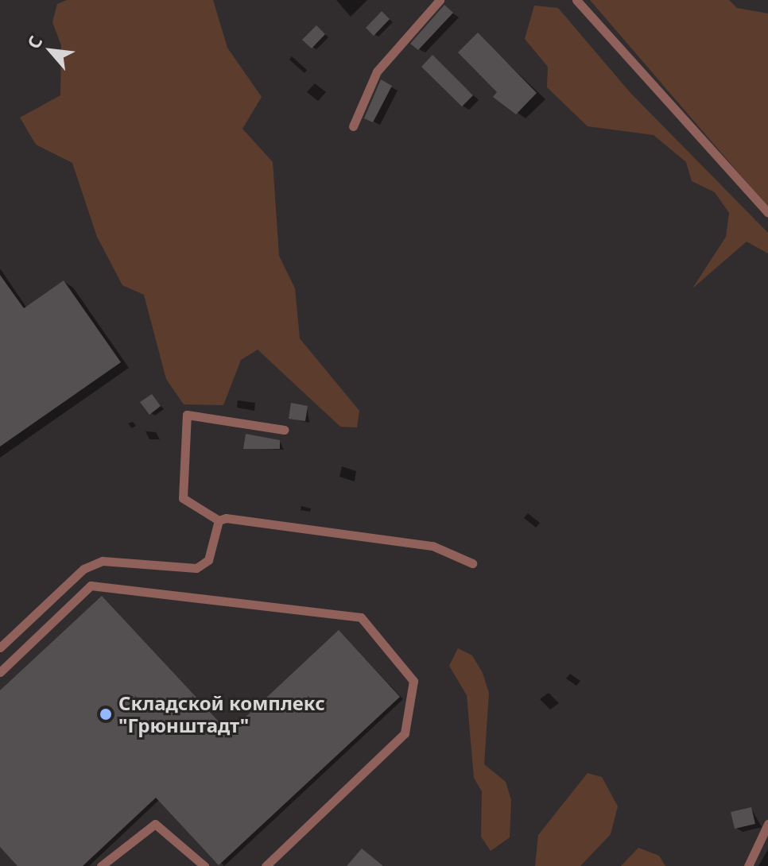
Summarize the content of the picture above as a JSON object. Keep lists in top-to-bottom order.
{
  "places": ["Складской комплекс \"Грюнштадт\""],
  "north": "top left"
}
